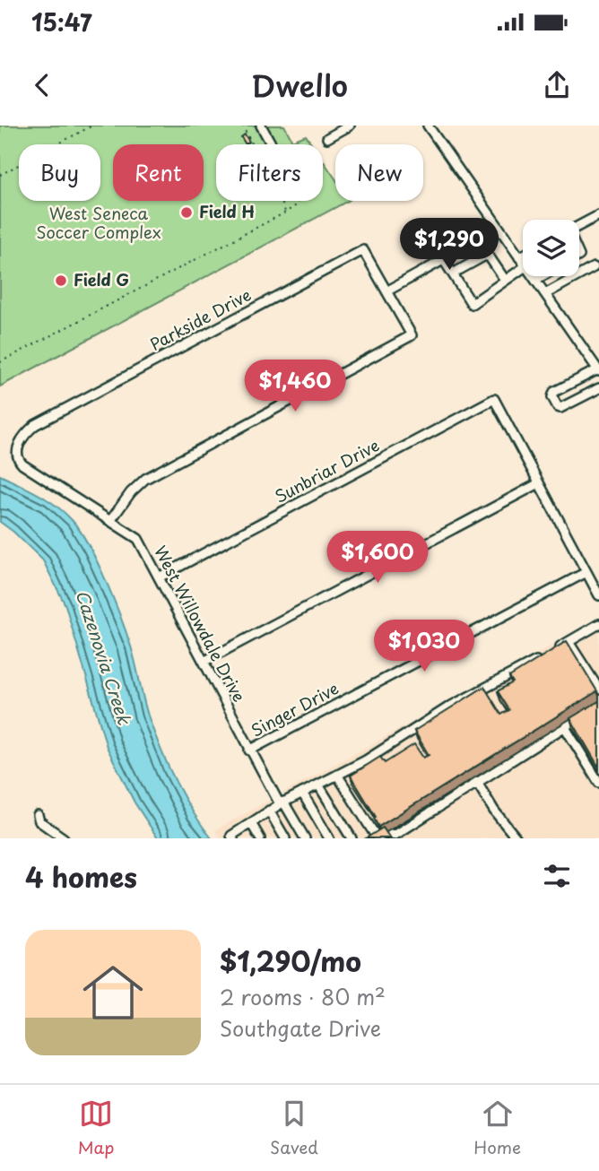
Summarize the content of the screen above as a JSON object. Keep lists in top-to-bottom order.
{
  "streets": {
    "street": [
      "Parkside Drive",
      "Sunbriar Drive",
      "West Willowdale Drive",
      "Singer Drive"
    ]
  },
  "crossings": [
    ["Parkside Drive", "West Willowdale Drive"],
    ["Sunbriar Drive", "West Willowdale Drive"],
    ["West Willowdale Drive", "Singer Drive"]
  ],
  "water": ["Cazenovia Creek"],
  "parks": ["West Seneca Soccer Complex"],
  "places": ["Field H", "Field G"],
  "page": {
    "status": "15:47",
    "header": "Dwello",
    "chip": [
      "Buy",
      "Rent",
      "Filters",
      "New"
    ],
    "price": [
      "$1,290",
      "$1,460",
      "$1,600",
      "$1,030"
    ],
    "heading": "4 homes",
    "list": [
      {
        "name": "$1,290/mo",
        "note": "2 rooms · 80 m² · Southgate Drive"
      }
    ],
    "tabs": ["Map", "Saved", "Home"]
  }
}
